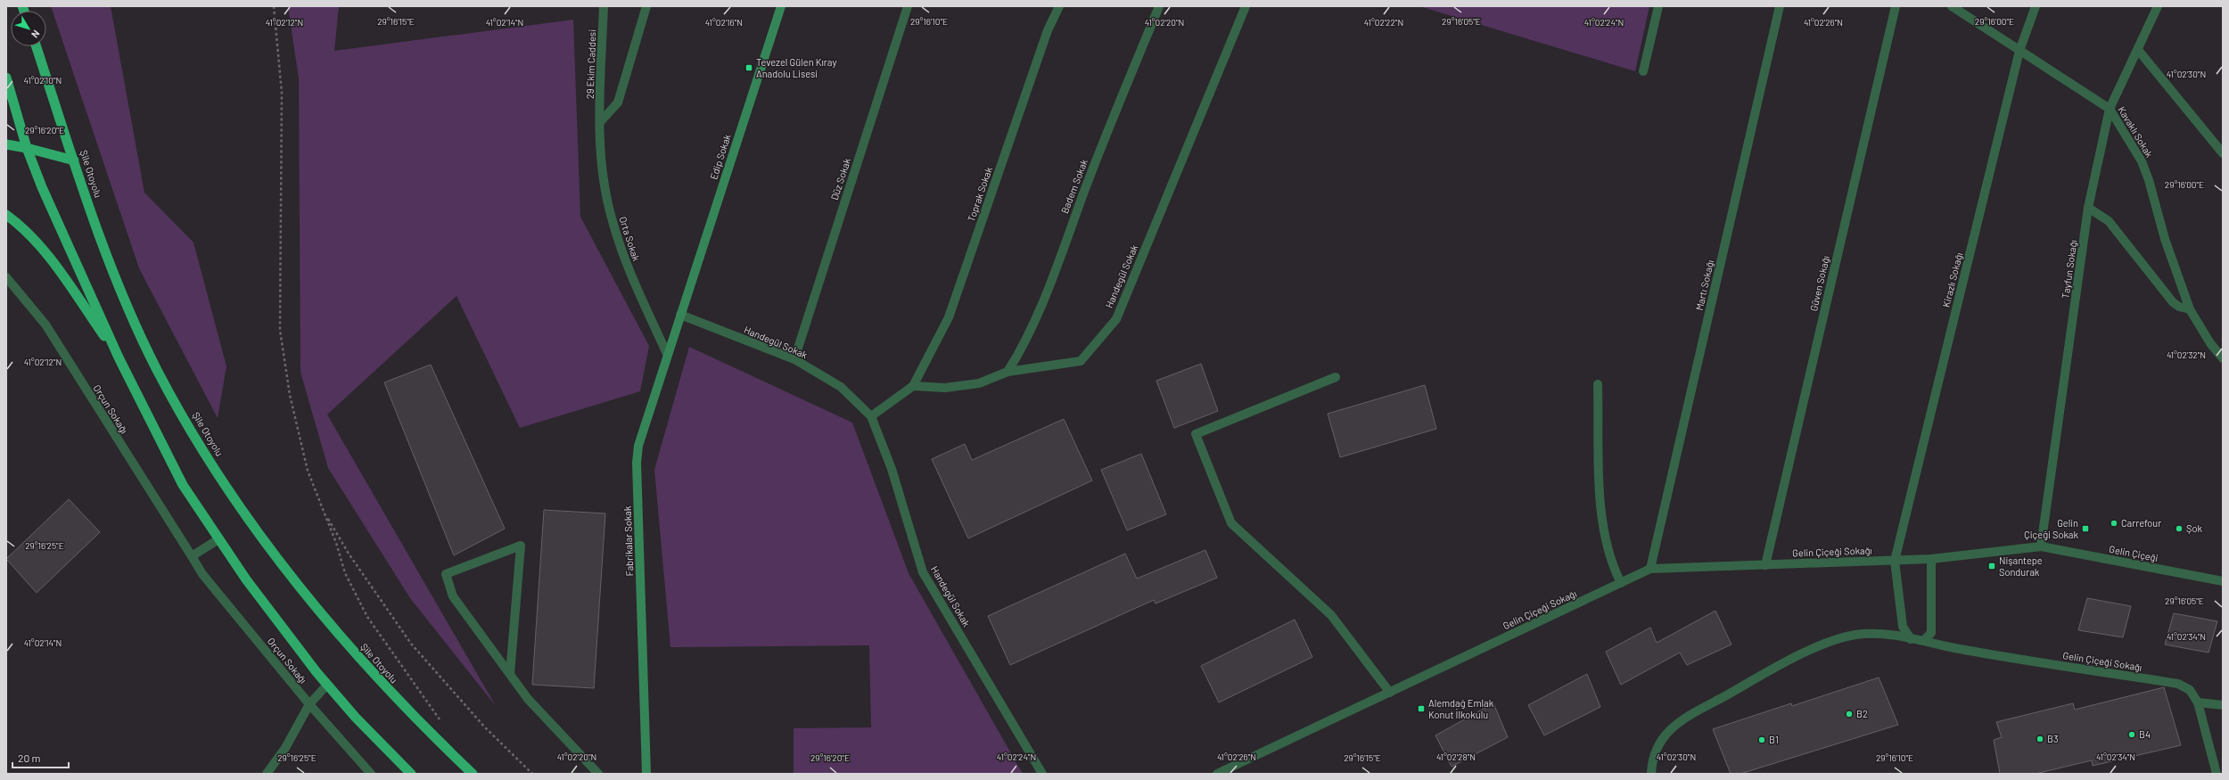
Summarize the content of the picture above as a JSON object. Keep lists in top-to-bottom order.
{
  "streets": {
    "highway": ["Şile Otoyolu"],
    "main road": ["Edip Sokak", "Fabrikalar Sokak"],
    "street": [
      "29 Ekim Caddesi",
      "Kavaklı Sokak",
      "Düz Sokak",
      "Badem Sokak",
      "Toprak Sokak",
      "Orta Sokak",
      "Tayfun Sokağı",
      "Handegül Sokak",
      "Kirazlı Sokağı",
      "Güven Sokağı",
      "Martı Sokağı",
      "Orçun Sokağı",
      "Gelin Çiçeği Sokağı",
      "Gelin Çiçeği"
    ]
  },
  "crossings": [
    ["29 Ekim Caddesi", "Orta Sokak"],
    ["Kavaklı Sokak", "Tayfun Sokağı"],
    ["Kavaklı Sokak", "Kirazlı Sokağı"],
    ["Edip Sokak", "Handegül Sokak"],
    ["Edip Sokak", "Fabrikalar Sokak"],
    ["Düz Sokak", "Handegül Sokak"],
    ["Badem Sokak", "Handegül Sokak"],
    ["Toprak Sokak", "Handegül Sokak"],
    ["Orta Sokak", "Fabrikalar Sokak"],
    ["Tayfun Sokağı", "Gelin Çiçeği Sokağı"],
    ["Tayfun Sokağı", "Gelin Çiçeği"],
    ["Handegül Sokak", "Fabrikalar Sokak"],
    ["Kirazlı Sokağı", "Gelin Çiçeği Sokağı"],
    ["Güven Sokağı", "Gelin Çiçeği Sokağı"],
    ["Martı Sokağı", "Gelin Çiçeği Sokağı"],
    ["Gelin Çiçeği Sokağı", "Gelin Çiçeği"]
  ],
  "places": {
    "transit": [
      "Tevezel Gülen Kıray Anadolu Lisesi",
      "Gelin Çiçeği Sokak",
      "Nişantepe Sondurak",
      "Alemdağ Emlak Konut İlkokulu"
    ],
    "other": [
      "Carrefour",
      "Şok",
      "B2",
      "B4",
      "B3",
      "B1"
    ]
  },
  "scale_bar": "20 m",
  "north": "bottom right",
  "coordinates": [
    "29°16'00\"E",
    "29°16'15\"E",
    "29°16'10\"E",
    "29°16'05\"E",
    "41°02'12\"N",
    "41°02'14\"N",
    "41°02'16\"N",
    "41°02'20\"N",
    "41°02'22\"N",
    "41°02'24\"N",
    "41°02'26\"N",
    "41°02'30\"N",
    "41°02'10\"N",
    "29°16'20\"E",
    "41°02'32\"N",
    "29°16'25\"E",
    "41°02'34\"N",
    "41°02'28\"N"
  ]
}
